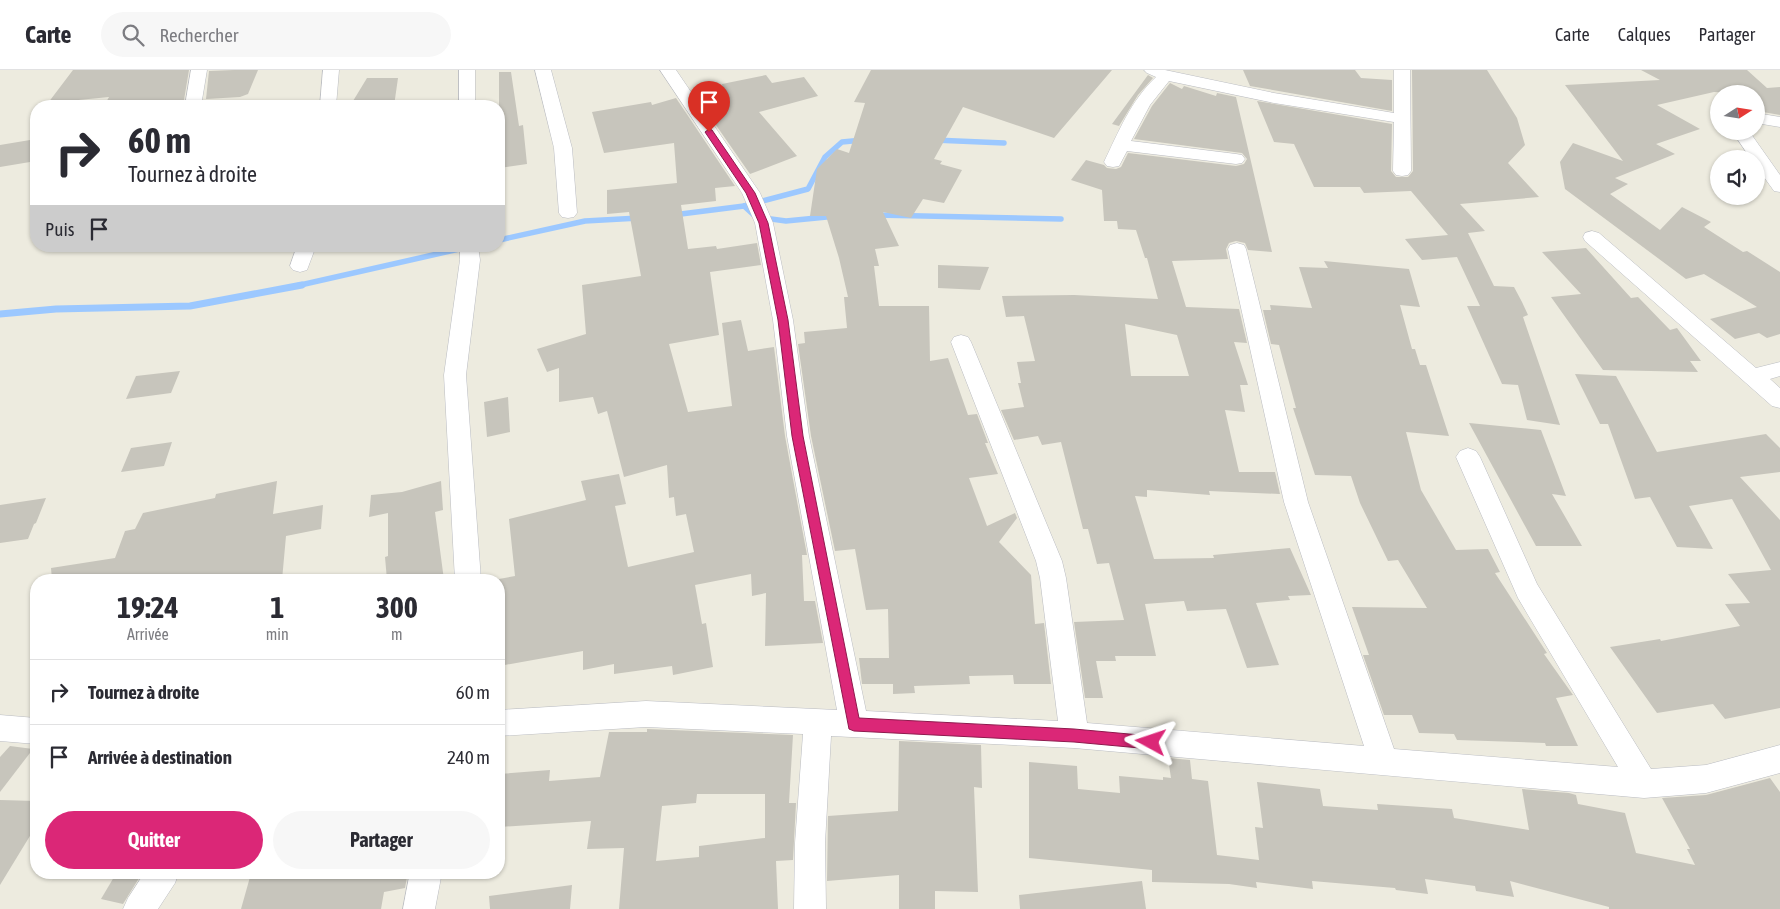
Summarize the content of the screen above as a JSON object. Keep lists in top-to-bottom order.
{
  "north": "right",
  "page": {
    "header": "Carte",
    "search": "Rechercher",
    "nav": ["Carte", "Calques", "Partager"],
    "turn": ["60 m", "Tournez à droite"],
    "then": "Puis",
    "eta": [
      "19:24",
      "Arrivée",
      "1",
      "min",
      "300",
      "m"
    ],
    "list": [
      {
        "name": "Tournez à droite",
        "value": "60 m"
      },
      {
        "name": "Arrivée à destination",
        "value": "240 m"
      }
    ],
    "buttons": ["Quitter", "Partager"]
  }
}
